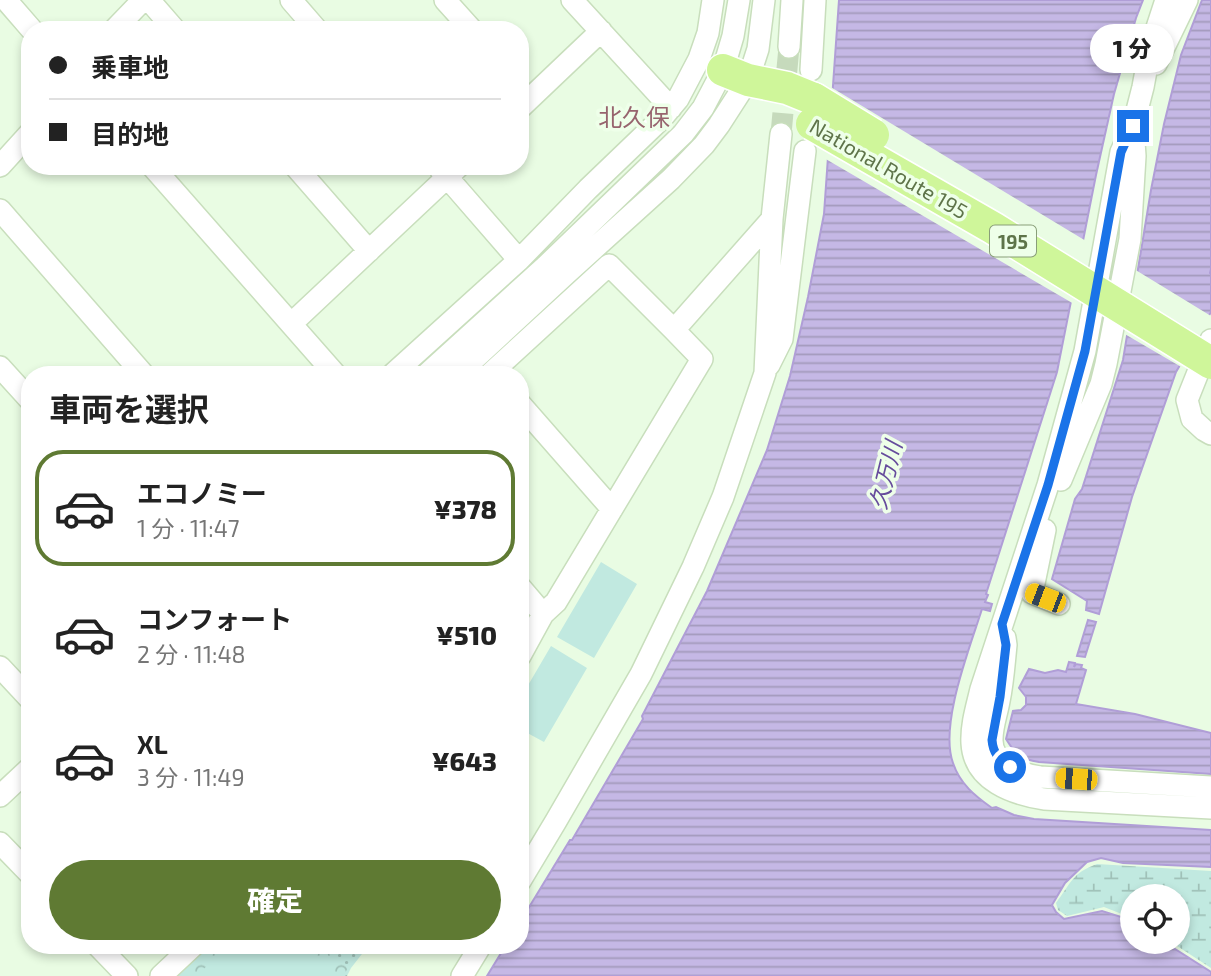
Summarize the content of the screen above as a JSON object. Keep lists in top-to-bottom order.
{
  "streets": {
    "highway": ["National Route 195", "195"]
  },
  "districts": ["北久保"],
  "water": ["久万川"],
  "page": {
    "banner": ["乗車地", "目的地"],
    "bubble": "1 分",
    "heading": "車両を選択",
    "list": [
      {
        "name": "エコノミー",
        "note": "1 分 · 11:47",
        "value": "¥378"
      },
      {
        "name": "コンフォート",
        "note": "2 分 · 11:48",
        "value": "¥510"
      },
      {
        "name": "XL",
        "note": "3 分 · 11:49",
        "value": "¥643"
      }
    ],
    "buttons": "確定"
  }
}
